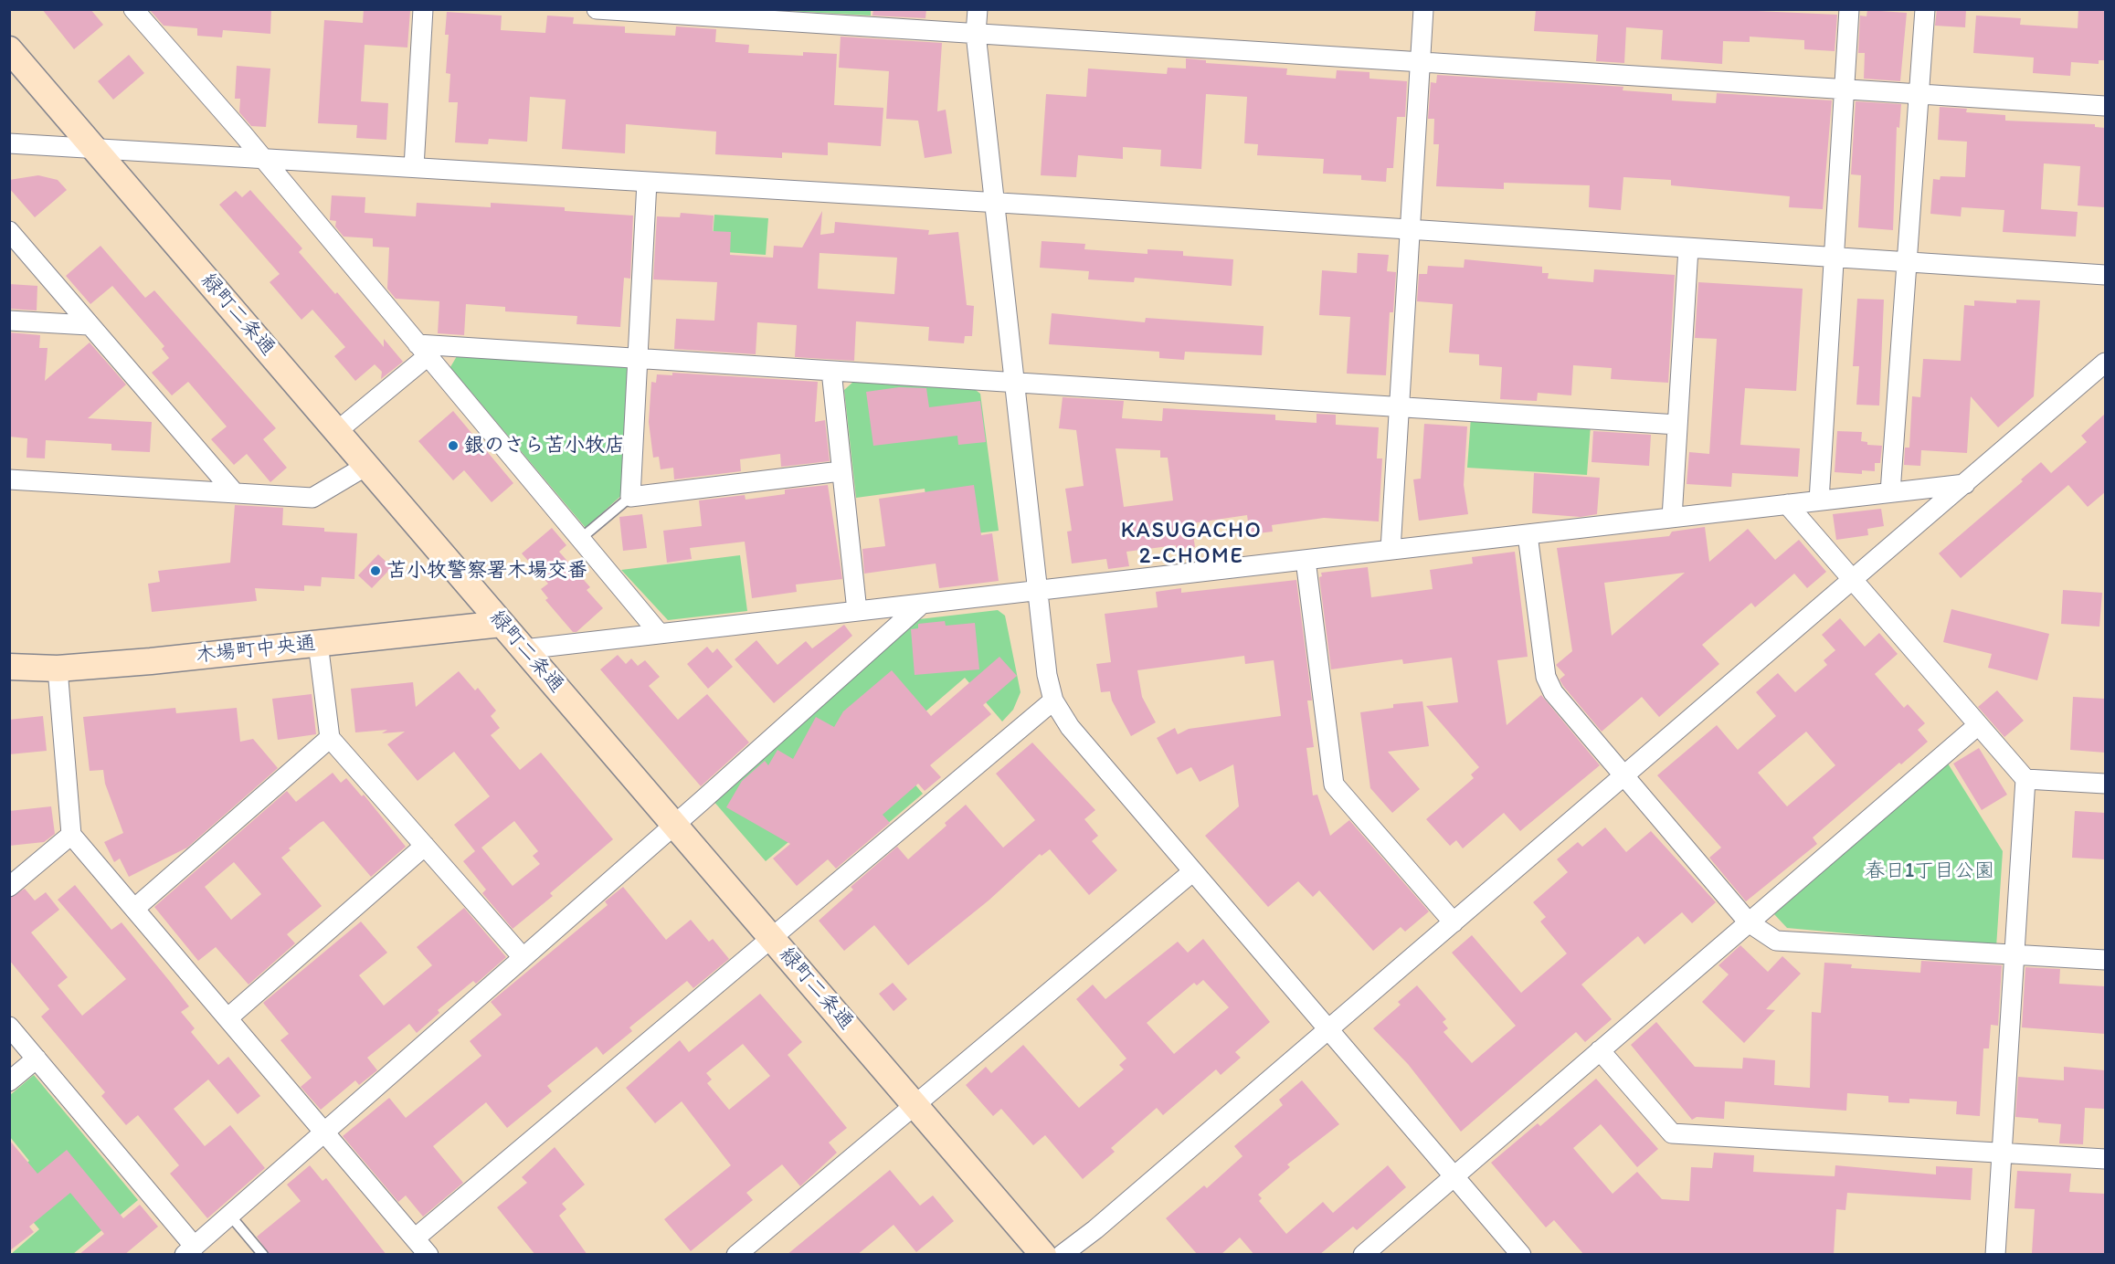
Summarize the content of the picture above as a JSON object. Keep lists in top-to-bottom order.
{
  "streets": {
    "street": ["緑町二条通", "木場町中央通"]
  },
  "crossings": [
    ["緑町二条通", "木場町中央通"]
  ],
  "districts": ["KASUGACHO 2-CHOME"],
  "parks": ["春日1丁目公園"],
  "places": ["銀のさら苫小牧店", "苫小牧警察署木場交番"]
}
